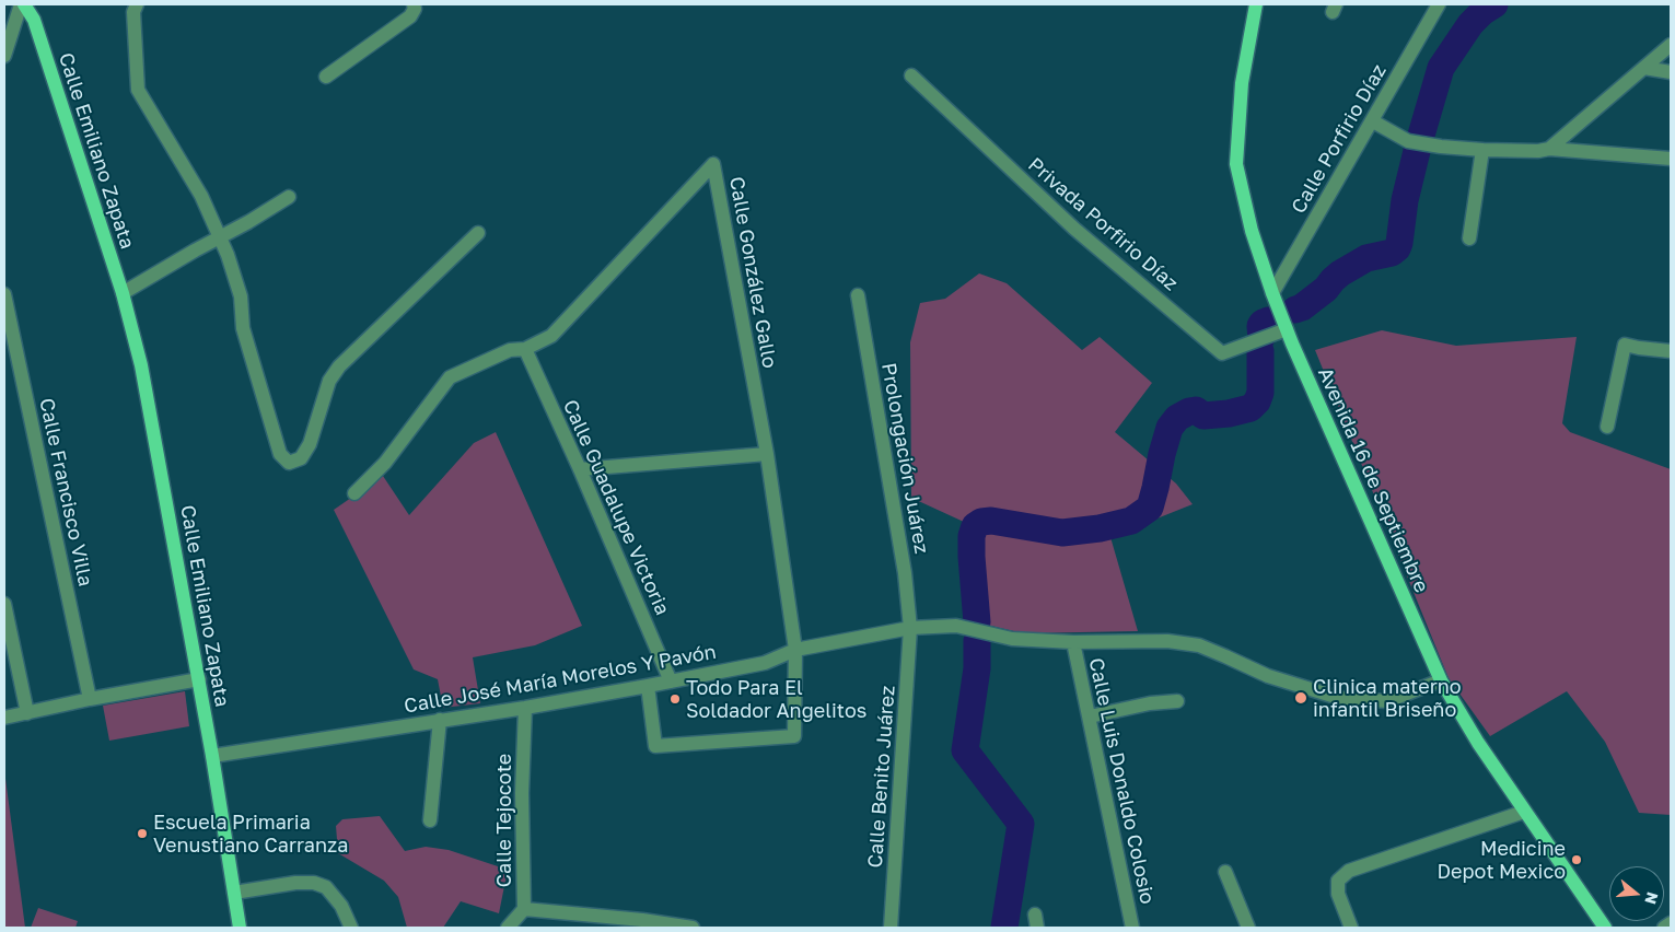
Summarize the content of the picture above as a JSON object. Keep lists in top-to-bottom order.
{
  "streets": {
    "main road": ["Calle Emiliano Zapata", "Avenida 16 de Septiembre"],
    "street": [
      "Calle Porfirio Díaz",
      "Privada Porfirio Díaz",
      "Calle González Gallo",
      "Prolongación Juárez",
      "Calle Francisco Villa",
      "Calle Guadalupe Victoria",
      "Calle José María Morelos Y Pavón",
      "Calle Benito Juárez",
      "Calle Luis Donaldo Colosio",
      "Calle Tejocote"
    ]
  },
  "crossings": [
    ["Calle Porfirio Díaz", "Avenida 16 de Septiembre"],
    ["Calle Emiliano Zapata", "Calle José María Morelos Y Pavón"],
    ["Privada Porfirio Díaz", "Avenida 16 de Septiembre"],
    ["Calle González Gallo", "Calle Guadalupe Victoria"],
    ["Calle González Gallo", "Calle José María Morelos Y Pavón"],
    ["Prolongación Juárez", "Calle José María Morelos Y Pavón"],
    ["Prolongación Juárez", "Calle Benito Juárez"],
    ["Calle Guadalupe Victoria", "Calle José María Morelos Y Pavón"],
    ["Calle José María Morelos Y Pavón", "Calle Benito Juárez"],
    ["Calle José María Morelos Y Pavón", "Calle Tejocote"]
  ],
  "places": [
    "Clinica materno infantil Briseño",
    "Todo Para El Soldador Angelitos",
    "Escuela Primaria Venustiano Carranza",
    "Medicine Depot Mexico"
  ],
  "north": "right"
}
